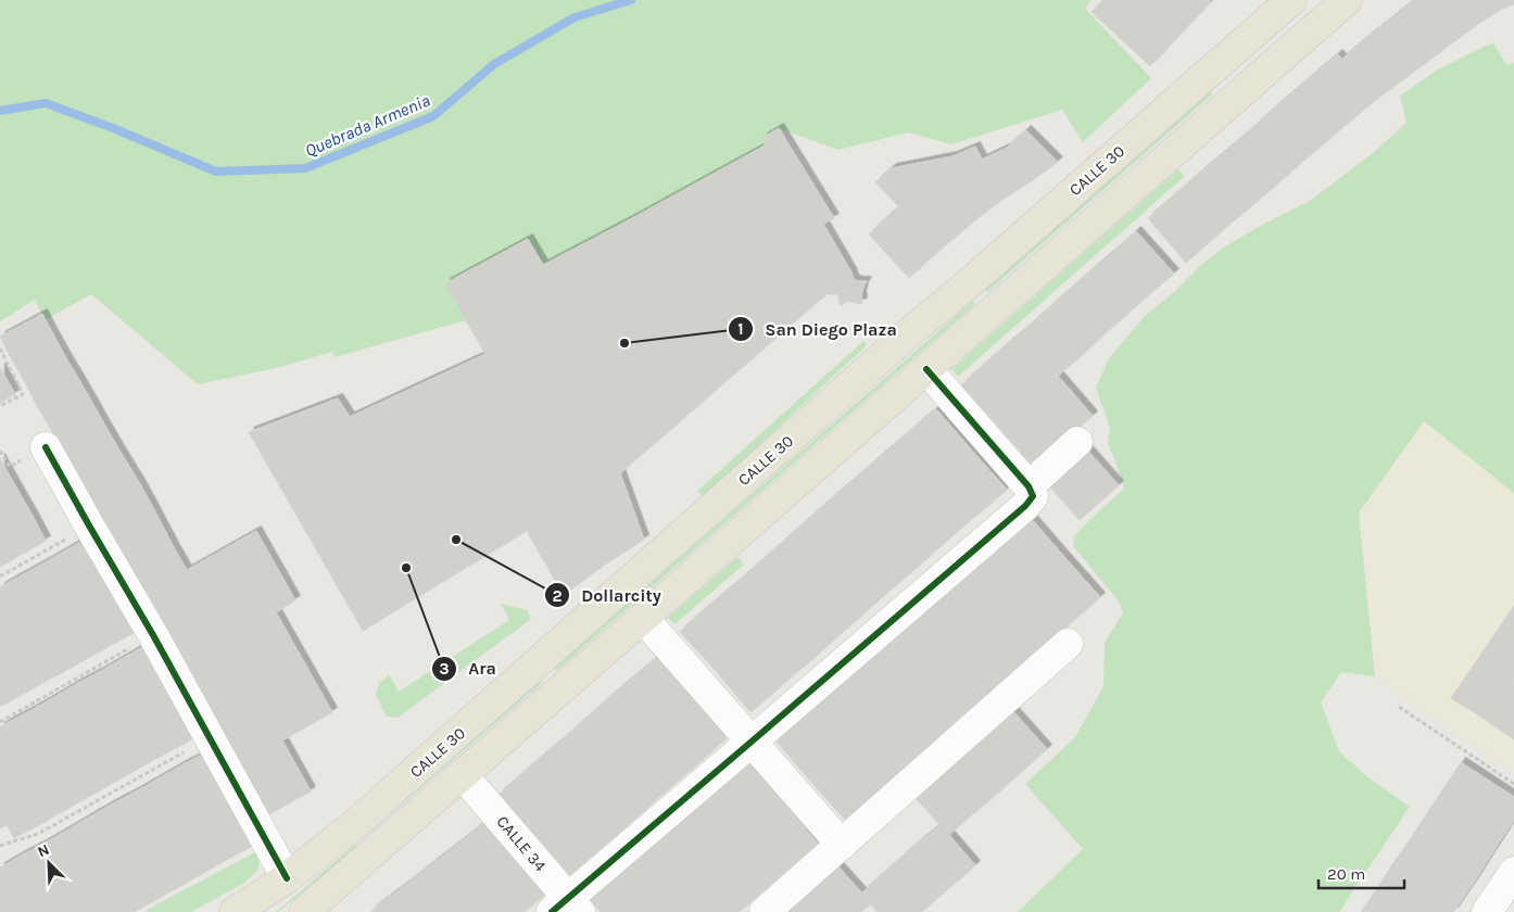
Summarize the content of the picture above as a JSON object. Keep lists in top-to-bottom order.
{
  "streets": {
    "main road": ["CALLE 30"],
    "street": ["CALLE 34"]
  },
  "crossings": [
    ["CALLE 30", "CALLE 34"]
  ],
  "water": ["Quebrada Armenia"],
  "places": ["San Diego Plaza", "Dollarcity", "Ara"],
  "scale_bar": "20 m",
  "north": "top left"
}
